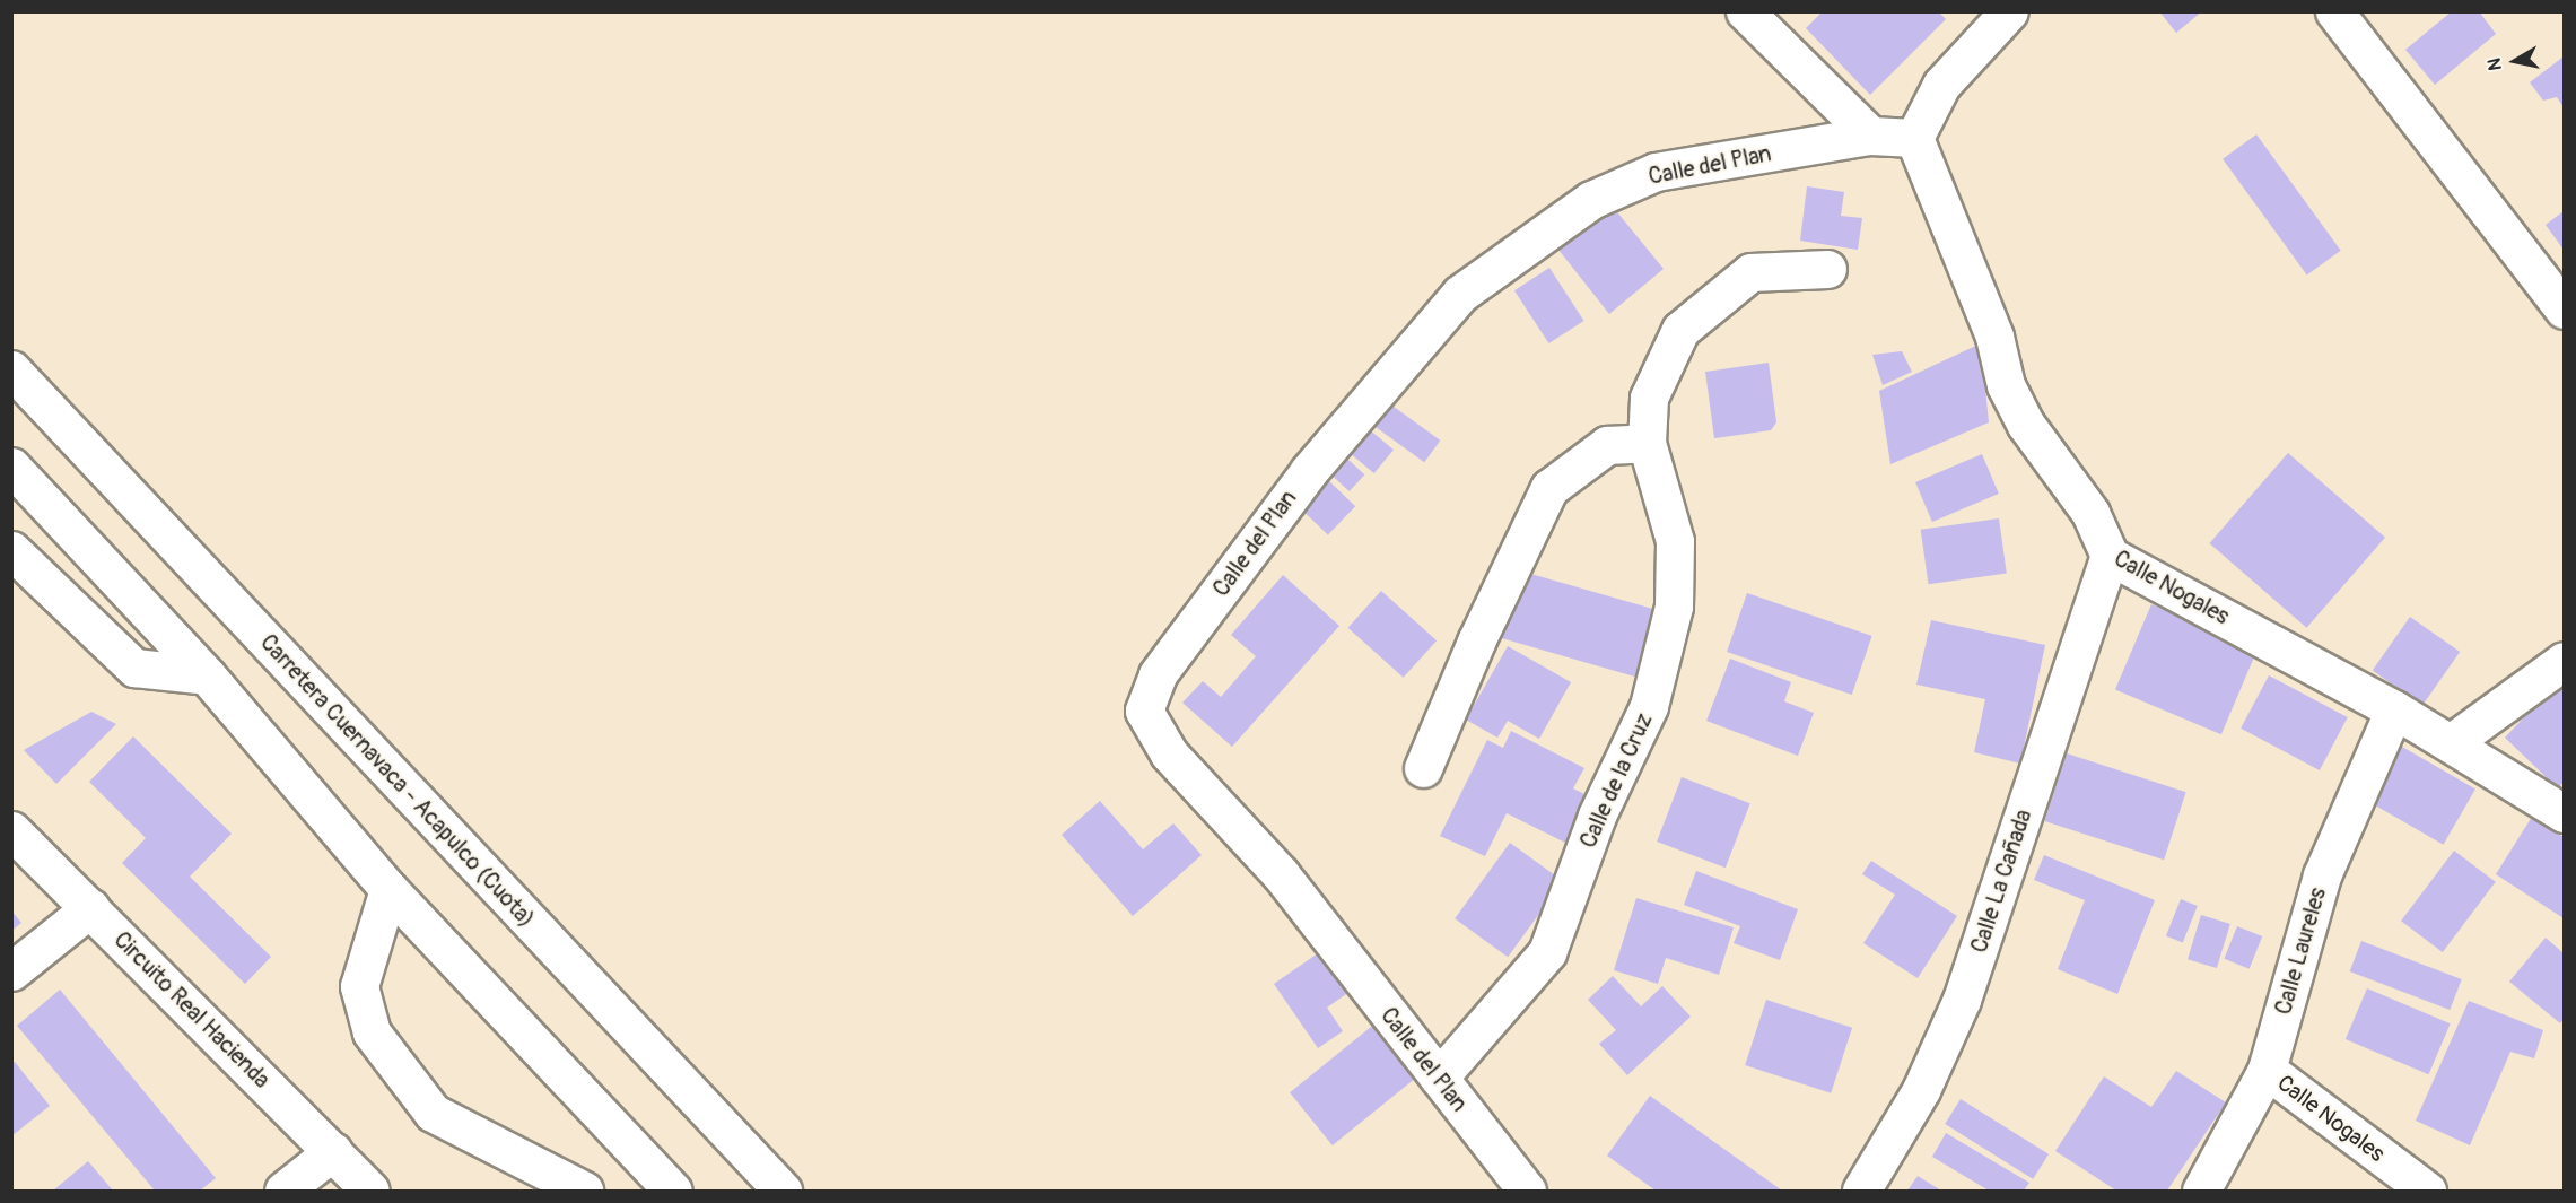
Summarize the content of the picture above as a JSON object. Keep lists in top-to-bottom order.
{
  "streets": {
    "main road": [
      "Calle del Plan",
      "Calle Nogales",
      "Carretera Cuernavaca - Acapulco (Cuota)",
      "Calle de la Cruz",
      "Calle La Cañada",
      "Calle Laureles",
      "Circuito Real Hacienda"
    ]
  },
  "crossings": [
    ["Calle del Plan", "Calle Nogales"],
    ["Calle del Plan", "Calle de la Cruz"],
    ["Calle Nogales", "Calle La Cañada"],
    ["Calle Nogales", "Calle Laureles"]
  ],
  "north": "left"
}
